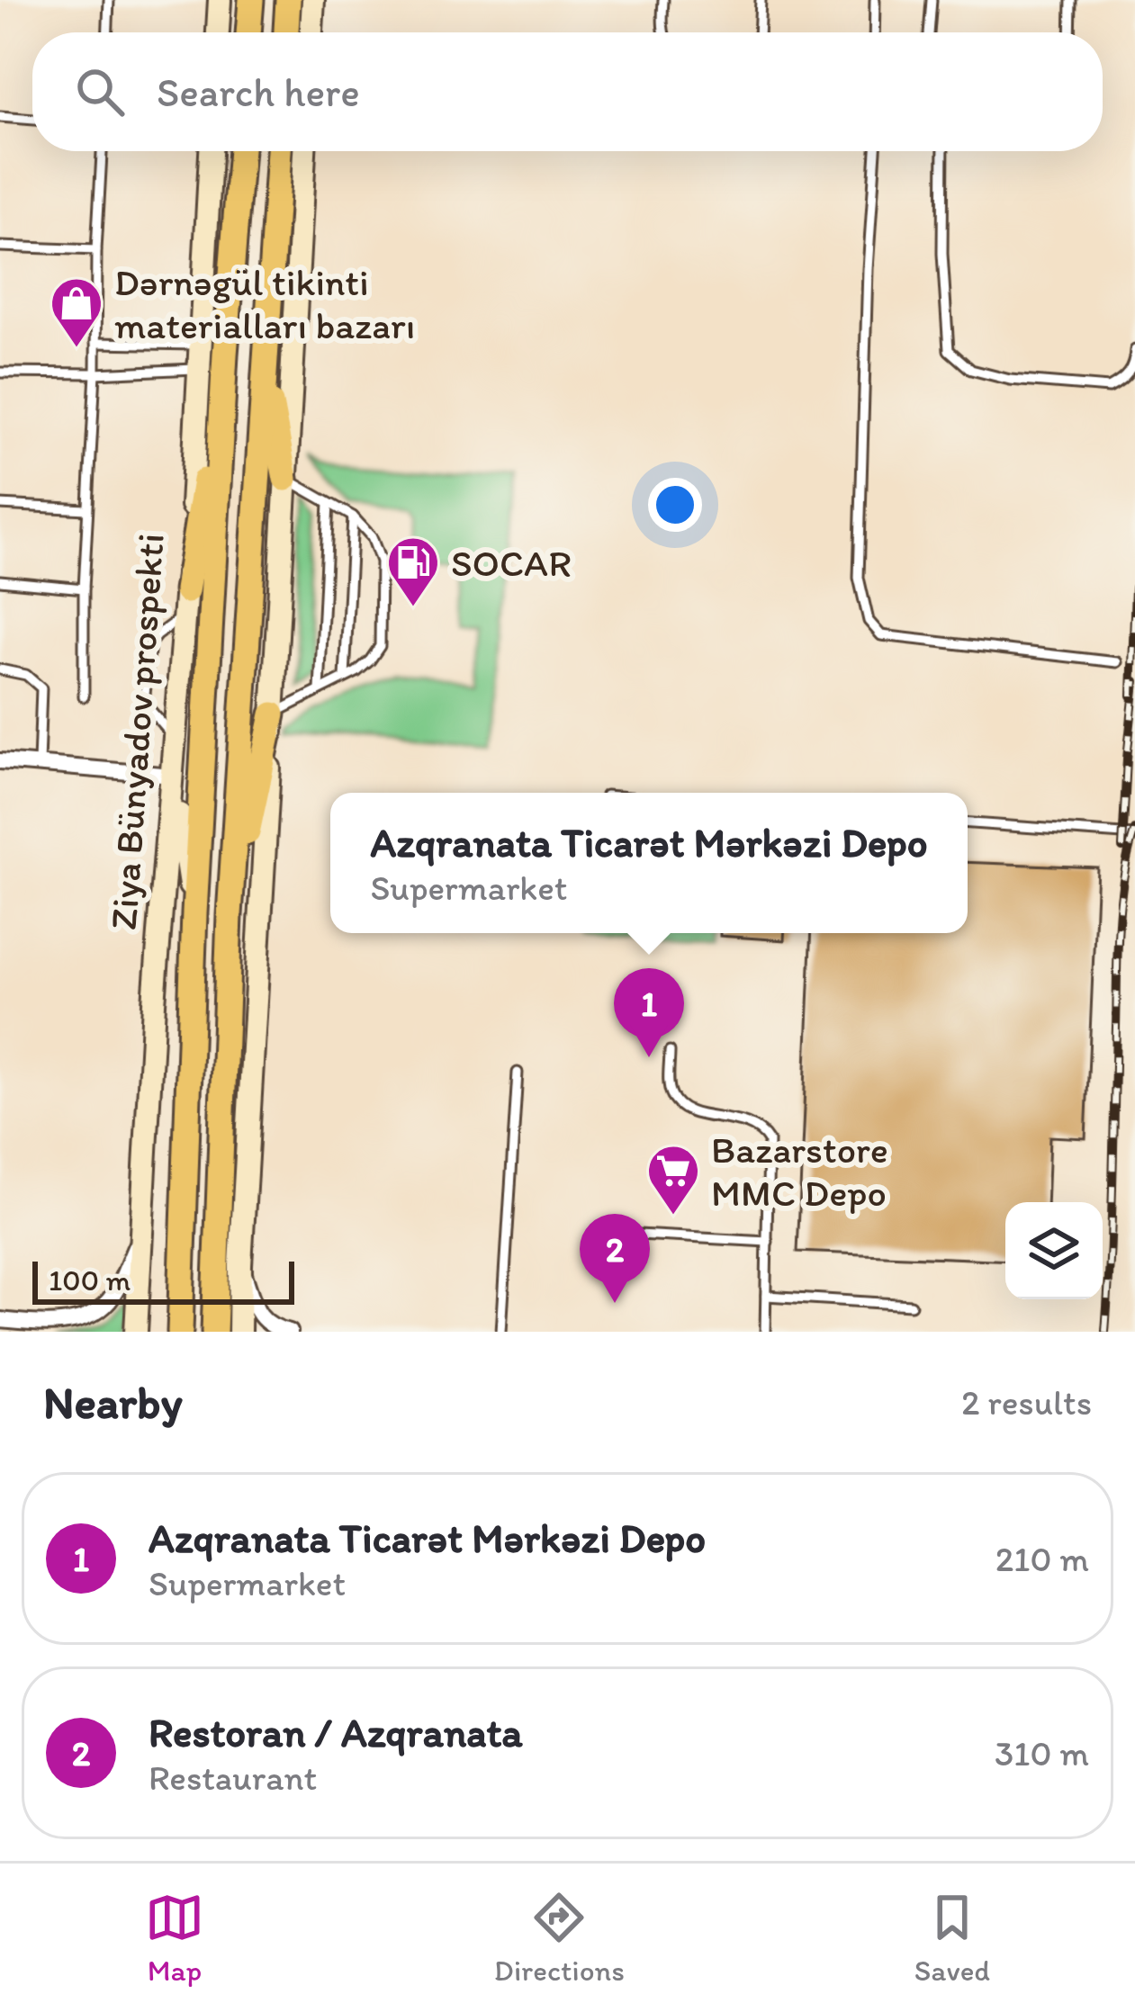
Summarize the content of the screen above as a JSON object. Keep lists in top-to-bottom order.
{
  "streets": {
    "main road": ["Ziya Bünyadov prospekti"]
  },
  "places": {
    "shop": ["Dərnəgül tikinti materialları bazarı"],
    "fuel station": ["SOCAR"],
    "supermarket": ["Bazarstore MMC Depo"]
  },
  "scale_bar": "100 m",
  "page": {
    "search": "Search here",
    "popup": ["Azqranata Ticarət Mərkəzi Depo", "Supermarket"],
    "pins": ["1", "2"],
    "scale": "100 m",
    "heading": ["Nearby", "2 results"],
    "list": [
      {
        "mark": "1",
        "name": "Azqranata Ticarət Mərkəzi Depo",
        "note": "Supermarket",
        "value": "210 m"
      },
      {
        "mark": "2",
        "name": "Restoran / Azqranata",
        "note": "Restaurant",
        "value": "310 m"
      }
    ],
    "nav": ["Map", "Directions", "Saved"]
  }
}
